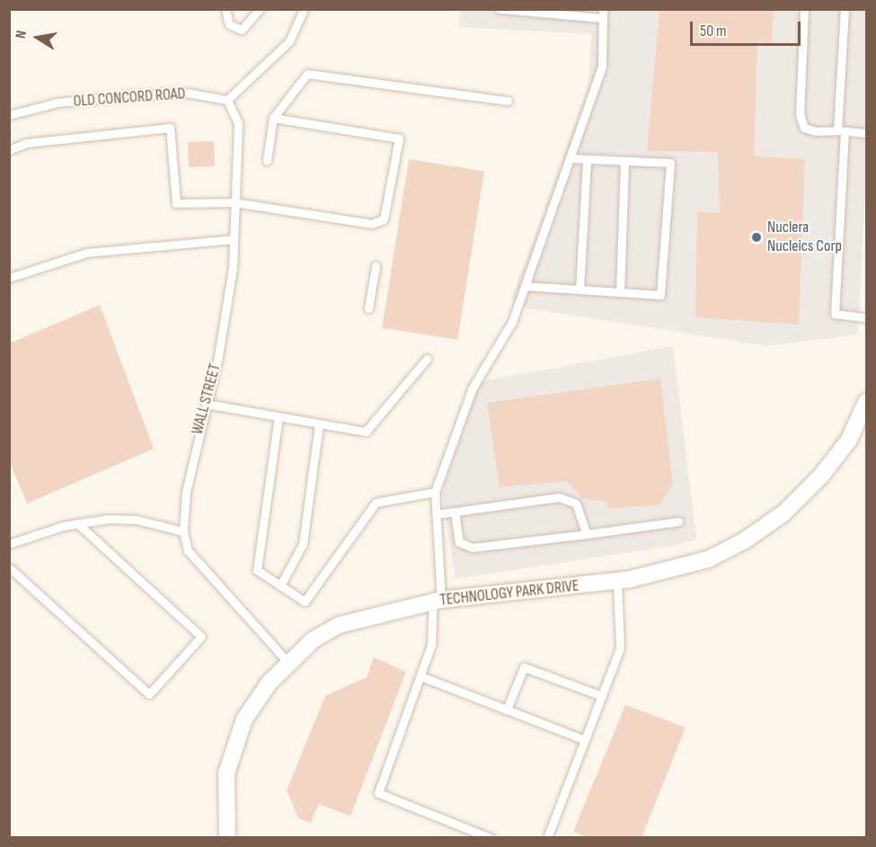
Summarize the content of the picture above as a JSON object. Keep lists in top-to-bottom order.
{
  "streets": {
    "street": ["TECHNOLOGY PARK DRIVE"],
    "lane": ["OLD CONCORD ROAD", "WALL STREET"]
  },
  "crossings": [
    ["OLD CONCORD ROAD", "WALL STREET"],
    ["WALL STREET", "TECHNOLOGY PARK DRIVE"]
  ],
  "places": ["Nuclera Nucleics Corp"],
  "scale_bar": "50 m",
  "north": "left"
}
